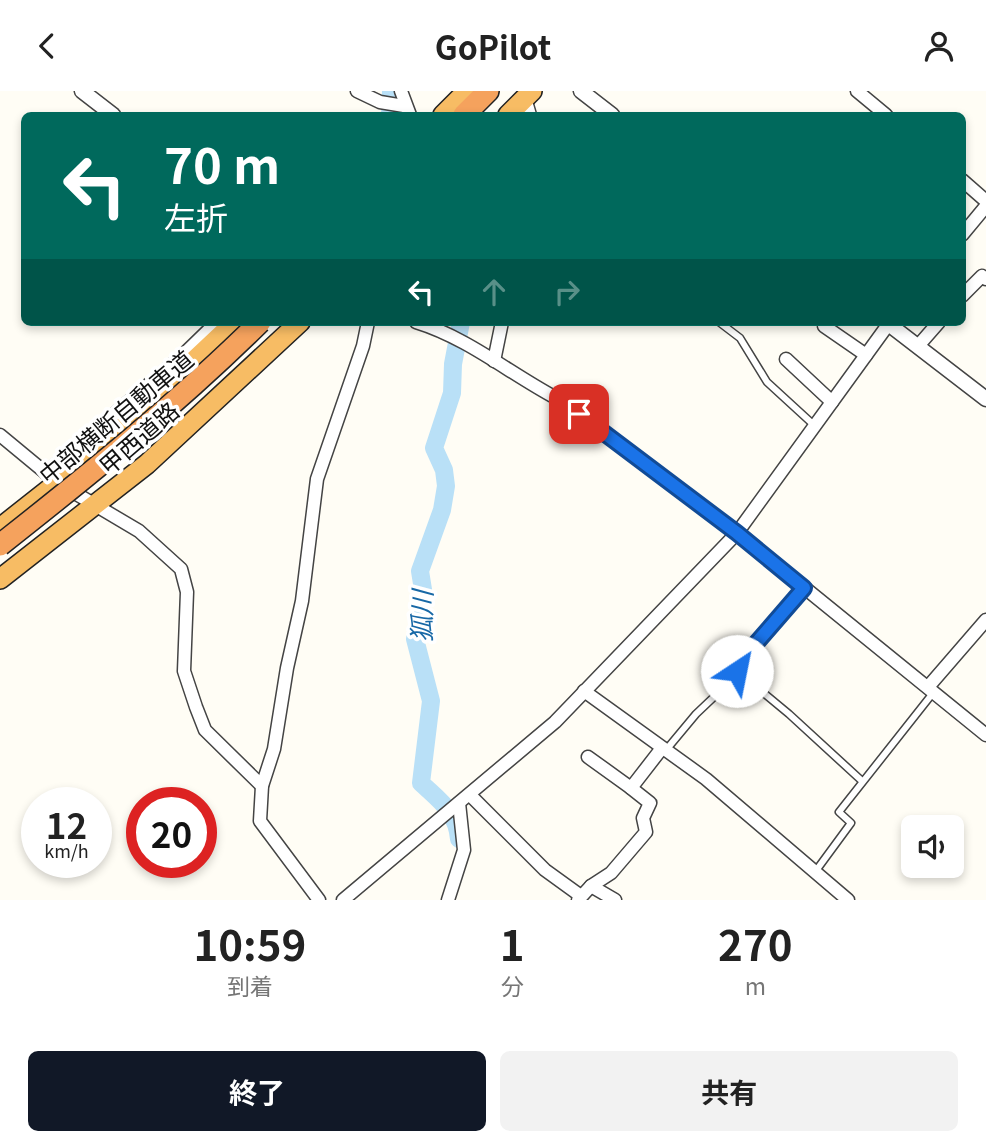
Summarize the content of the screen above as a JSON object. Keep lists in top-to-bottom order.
{
  "streets": {
    "highway": ["中部横断自動車道", "甲西道路"]
  },
  "water": ["狐川"],
  "page": {
    "header": "GoPilot",
    "turn": ["70 m", "左折"],
    "speed": "12 km/h",
    "limit": "20",
    "eta": [
      "10:59",
      "到着",
      "1",
      "分",
      "270",
      "m"
    ],
    "buttons": ["終了", "共有"]
  }
}
